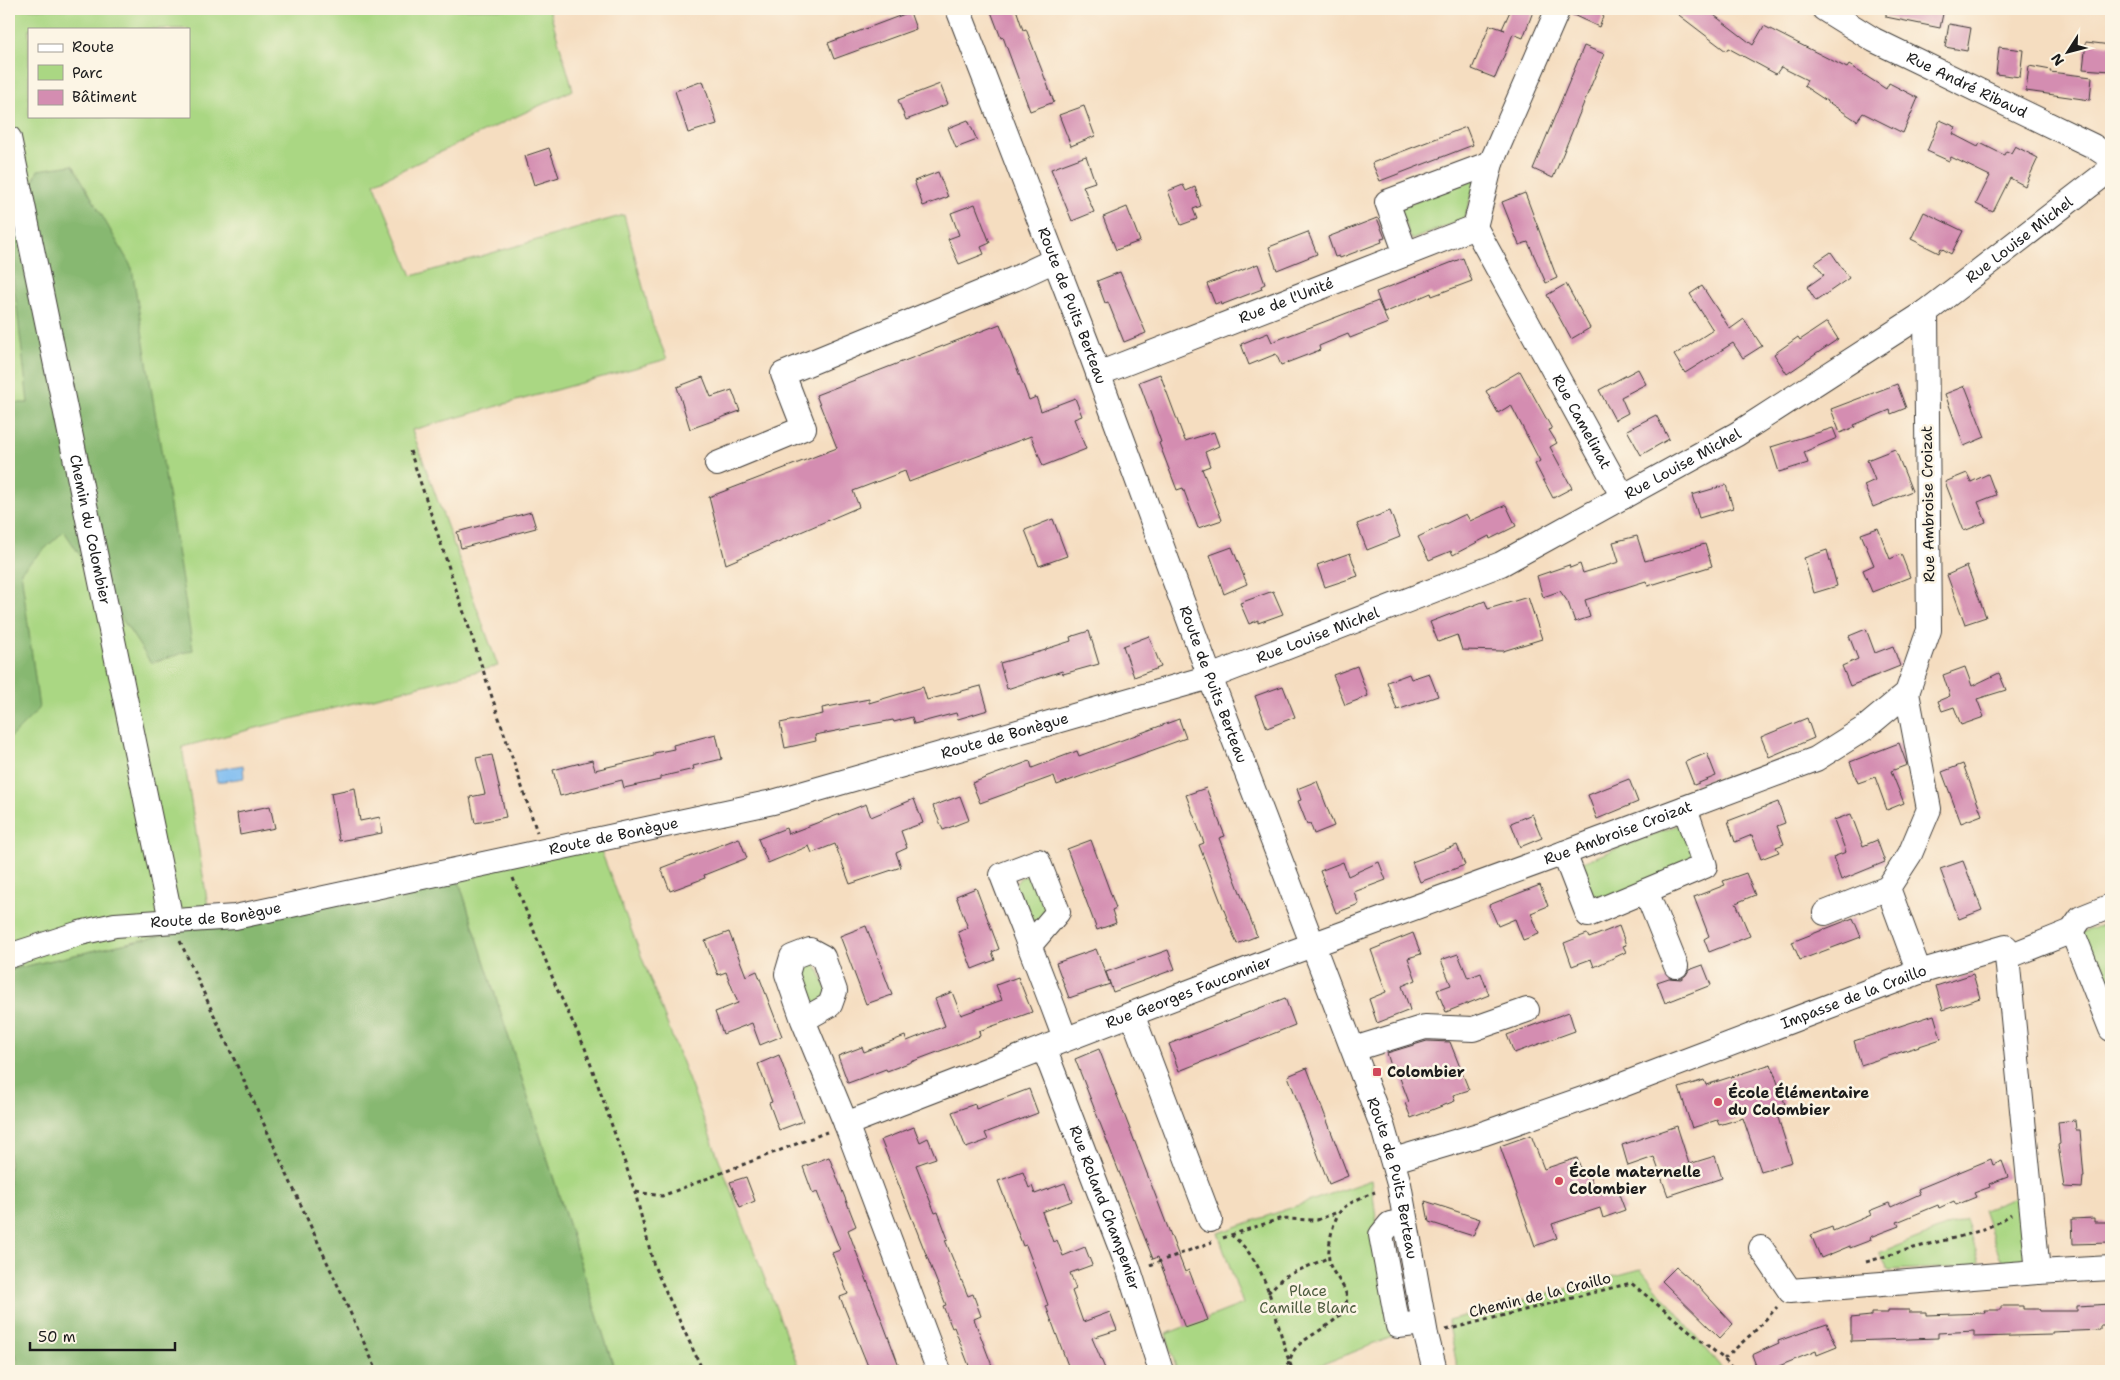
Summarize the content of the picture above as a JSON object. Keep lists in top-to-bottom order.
{
  "streets": {
    "street": [
      "Rue André Ribaud",
      "Rue Louise Michel",
      "Rue de l'Unité",
      "Route de Puits Berteau",
      "Rue Camelinat",
      "Rue Ambroise Croizat",
      "Chemin du Colombier",
      "Route de Bonègue",
      "Rue Georges Fauconnier",
      "Impasse de la Craillo",
      "Rue Roland Champenier"
    ],
    "path": ["Chemin de la Craillo"]
  },
  "crossings": [
    ["Rue Louise Michel", "Route de Puits Berteau"],
    ["Rue Louise Michel", "Rue Camelinat"],
    ["Rue Louise Michel", "Rue Ambroise Croizat"],
    ["Rue Louise Michel", "Route de Bonègue"],
    ["Rue de l'Unité", "Route de Puits Berteau"],
    ["Rue de l'Unité", "Rue Camelinat"],
    ["Route de Puits Berteau", "Rue Ambroise Croizat"],
    ["Route de Puits Berteau", "Route de Bonègue"],
    ["Route de Puits Berteau", "Rue Georges Fauconnier"],
    ["Route de Puits Berteau", "Impasse de la Craillo"],
    ["Route de Puits Berteau", "Chemin de la Craillo"],
    ["Rue Ambroise Croizat", "Rue Georges Fauconnier"],
    ["Chemin du Colombier", "Route de Bonègue"],
    ["Rue Georges Fauconnier", "Rue Roland Champenier"]
  ],
  "parks": ["Place Camille Blanc"],
  "places": {
    "transit": ["Colombier"],
    "other": ["École Élémentaire du Colombier", "École maternelle Colombier"]
  },
  "legend": ["Route", "Parc", "Bâtiment"],
  "scale_bar": "50 m",
  "north": "bottom left"
}
